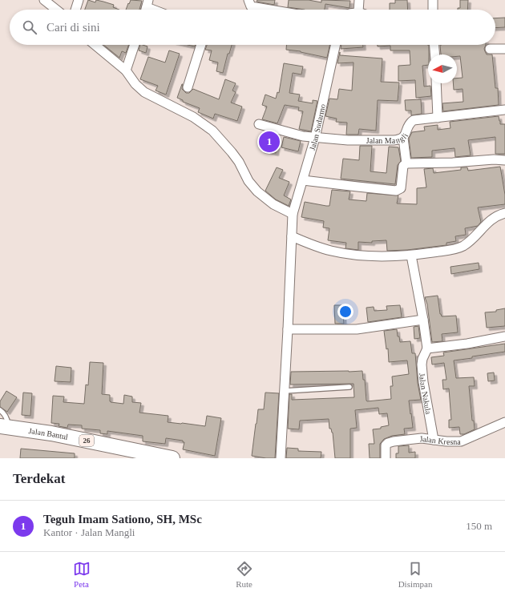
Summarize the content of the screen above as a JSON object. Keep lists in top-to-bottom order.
{
  "streets": {
    "main road": ["Jalan Bantul", "26"],
    "street": [
      "Jalan Sudarmo",
      "Jalan Mangli",
      "Jalan Nakula",
      "Jalan Kresna"
    ]
  },
  "crossings": [
    ["Jalan Sudarmo", "Jalan Mangli"],
    ["Jalan Nakula", "Jalan Kresna"]
  ],
  "north": "left",
  "page": {
    "search": "Cari di sini",
    "pins": "1",
    "heading": "Terdekat",
    "list": [
      {
        "mark": "1",
        "name": "Teguh Imam Sationo, SH, MSc",
        "note": "Kantor · Jalan Mangli",
        "value": "150 m"
      }
    ],
    "nav": ["Peta", "Rute", "Disimpan"]
  }
}
